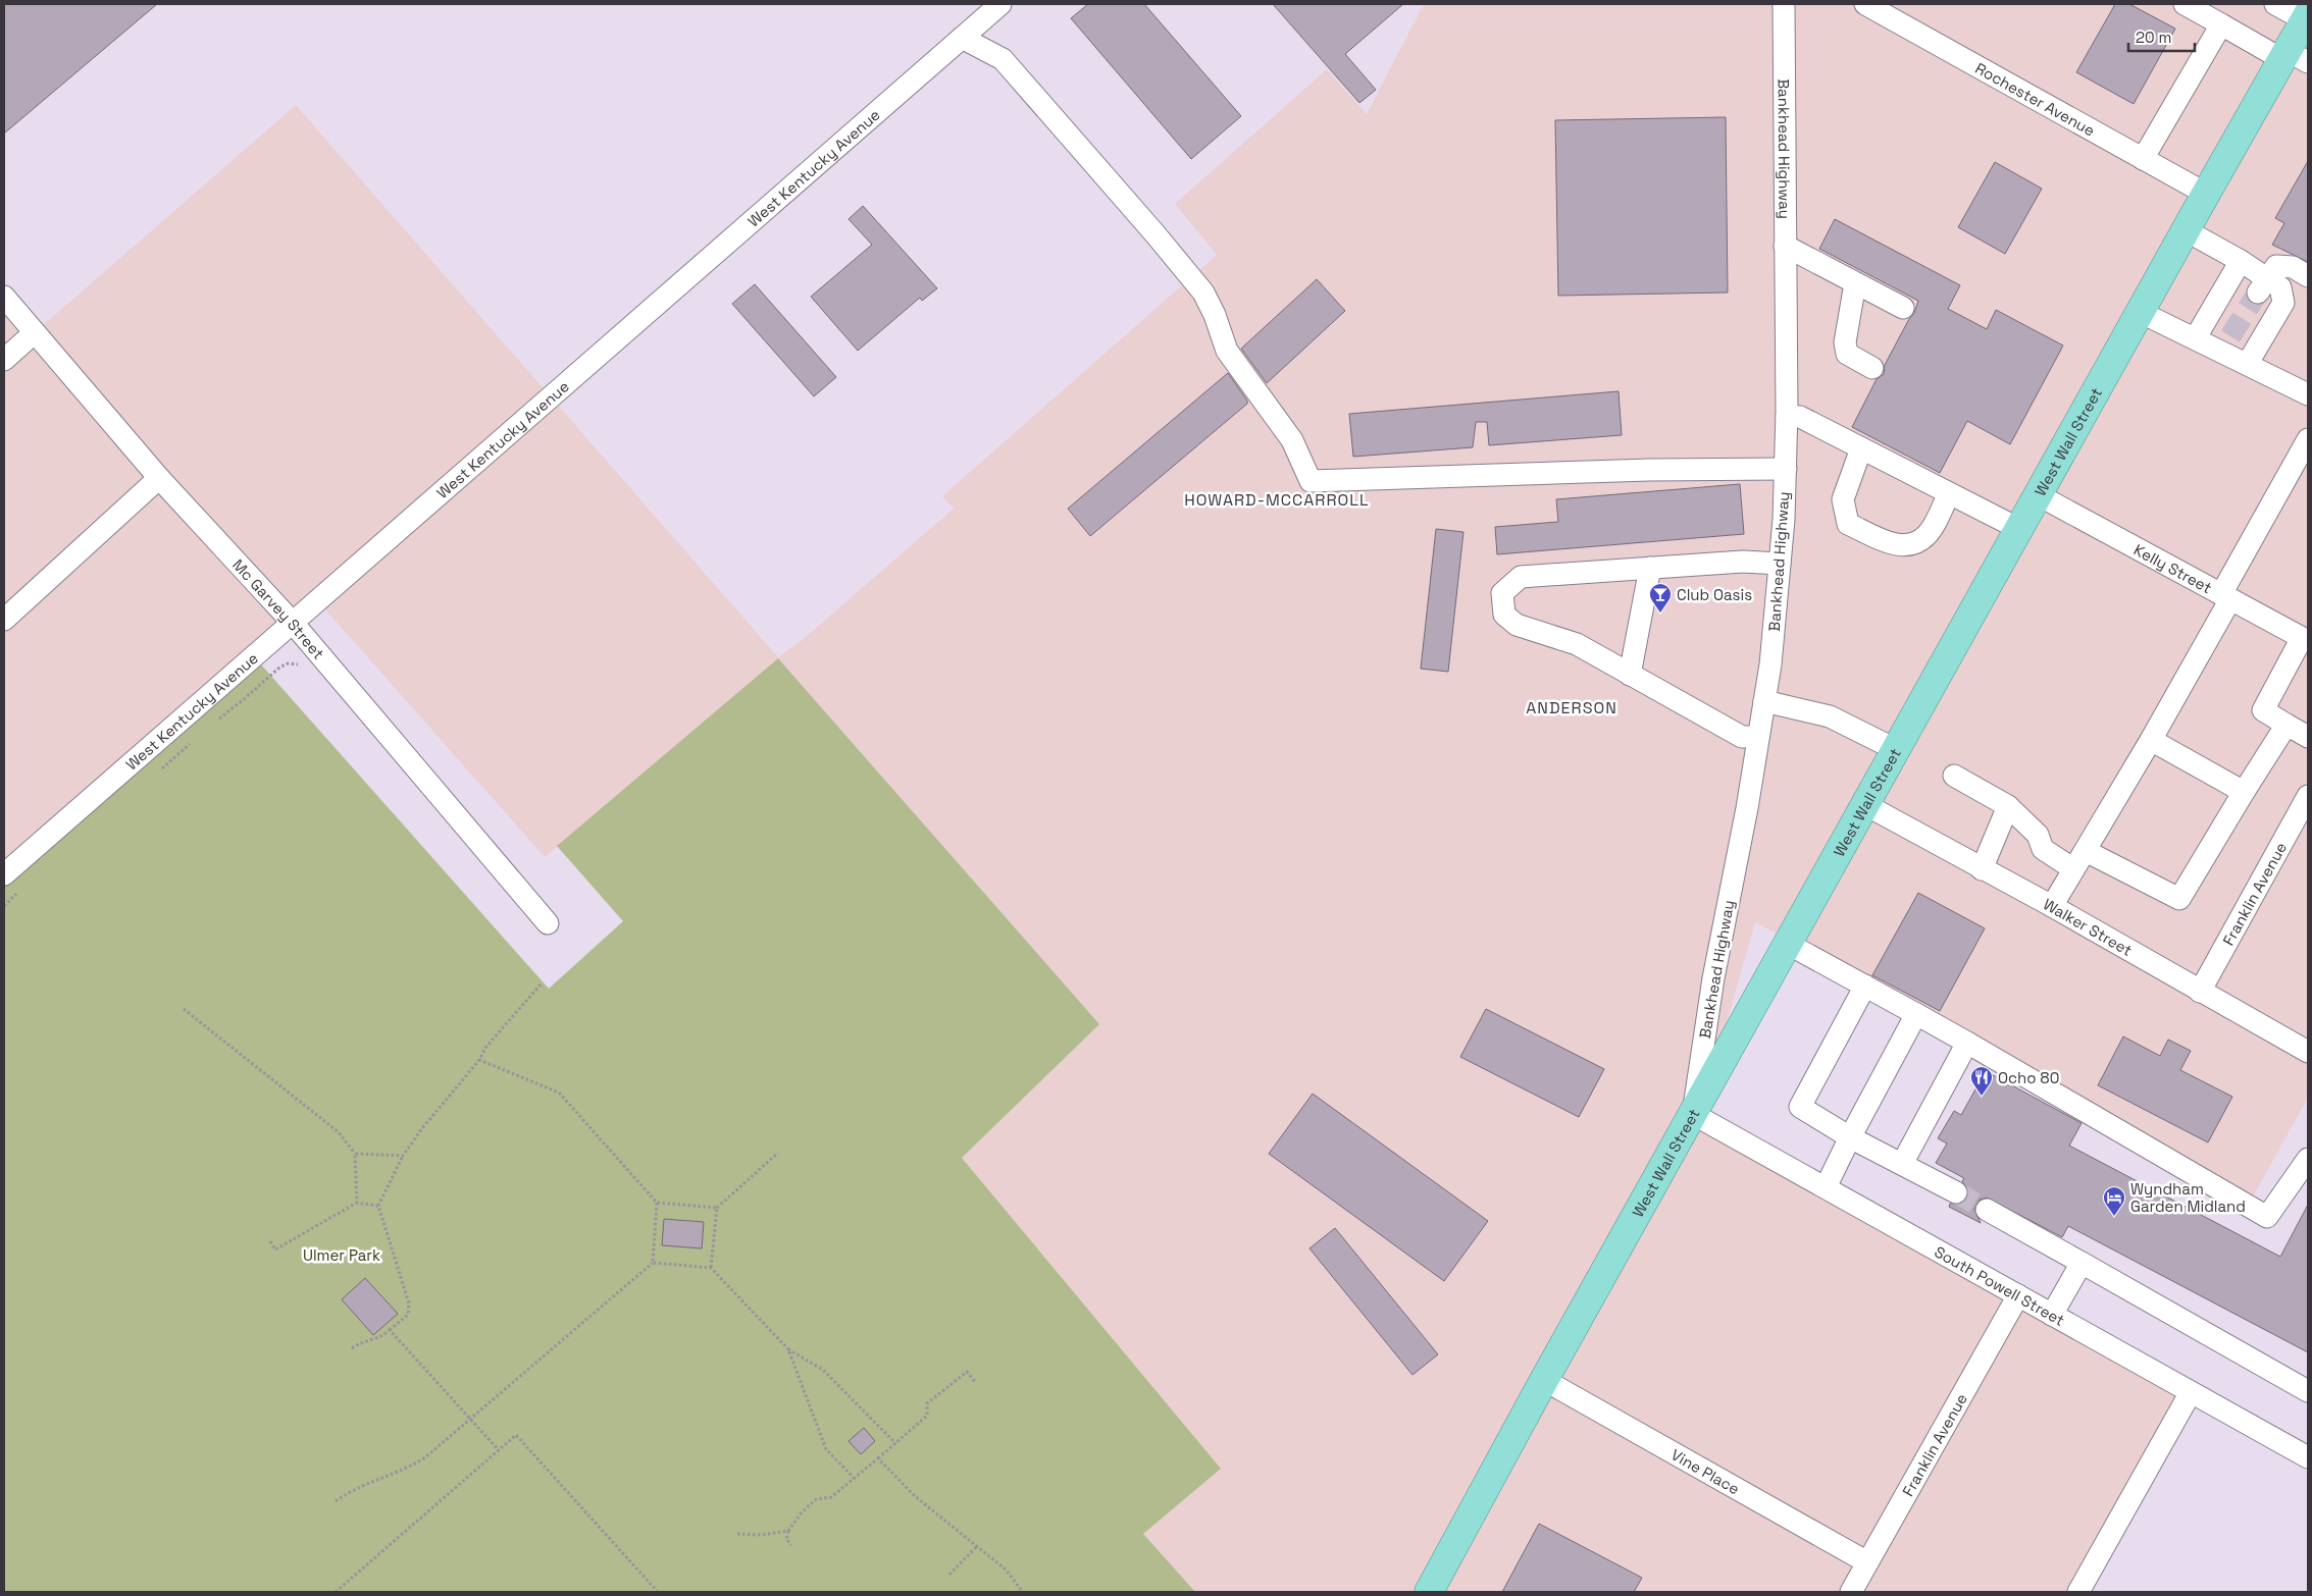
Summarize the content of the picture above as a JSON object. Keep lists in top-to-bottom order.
{
  "streets": {
    "main road": ["West Wall Street"],
    "street": [
      "Rochester Avenue",
      "Bankhead Highway",
      "West Kentucky Avenue",
      "Kelly Street",
      "Mc Garvey Street",
      "Franklin Avenue",
      "Walker Street",
      "South Powell Street",
      "Vine Place"
    ]
  },
  "crossings": [
    ["Rochester Avenue", "West Wall Street"],
    ["Bankhead Highway", "West Wall Street"],
    ["Bankhead Highway", "South Powell Street"],
    ["West Kentucky Avenue", "Mc Garvey Street"],
    ["West Wall Street", "Kelly Street"],
    ["West Wall Street", "Walker Street"],
    ["West Wall Street", "South Powell Street"],
    ["West Wall Street", "Vine Place"],
    ["Franklin Avenue", "Walker Street"],
    ["Franklin Avenue", "South Powell Street"],
    ["Franklin Avenue", "Vine Place"]
  ],
  "districts": ["HOWARD-MCCARROLL", "ANDERSON"],
  "parks": ["Ulmer Park"],
  "places": {
    "bar": ["Club Oasis"],
    "restaurant": ["Ocho 80"],
    "hotel": ["Wyndham Garden Midland"]
  },
  "scale_bar": "20 m"
}
